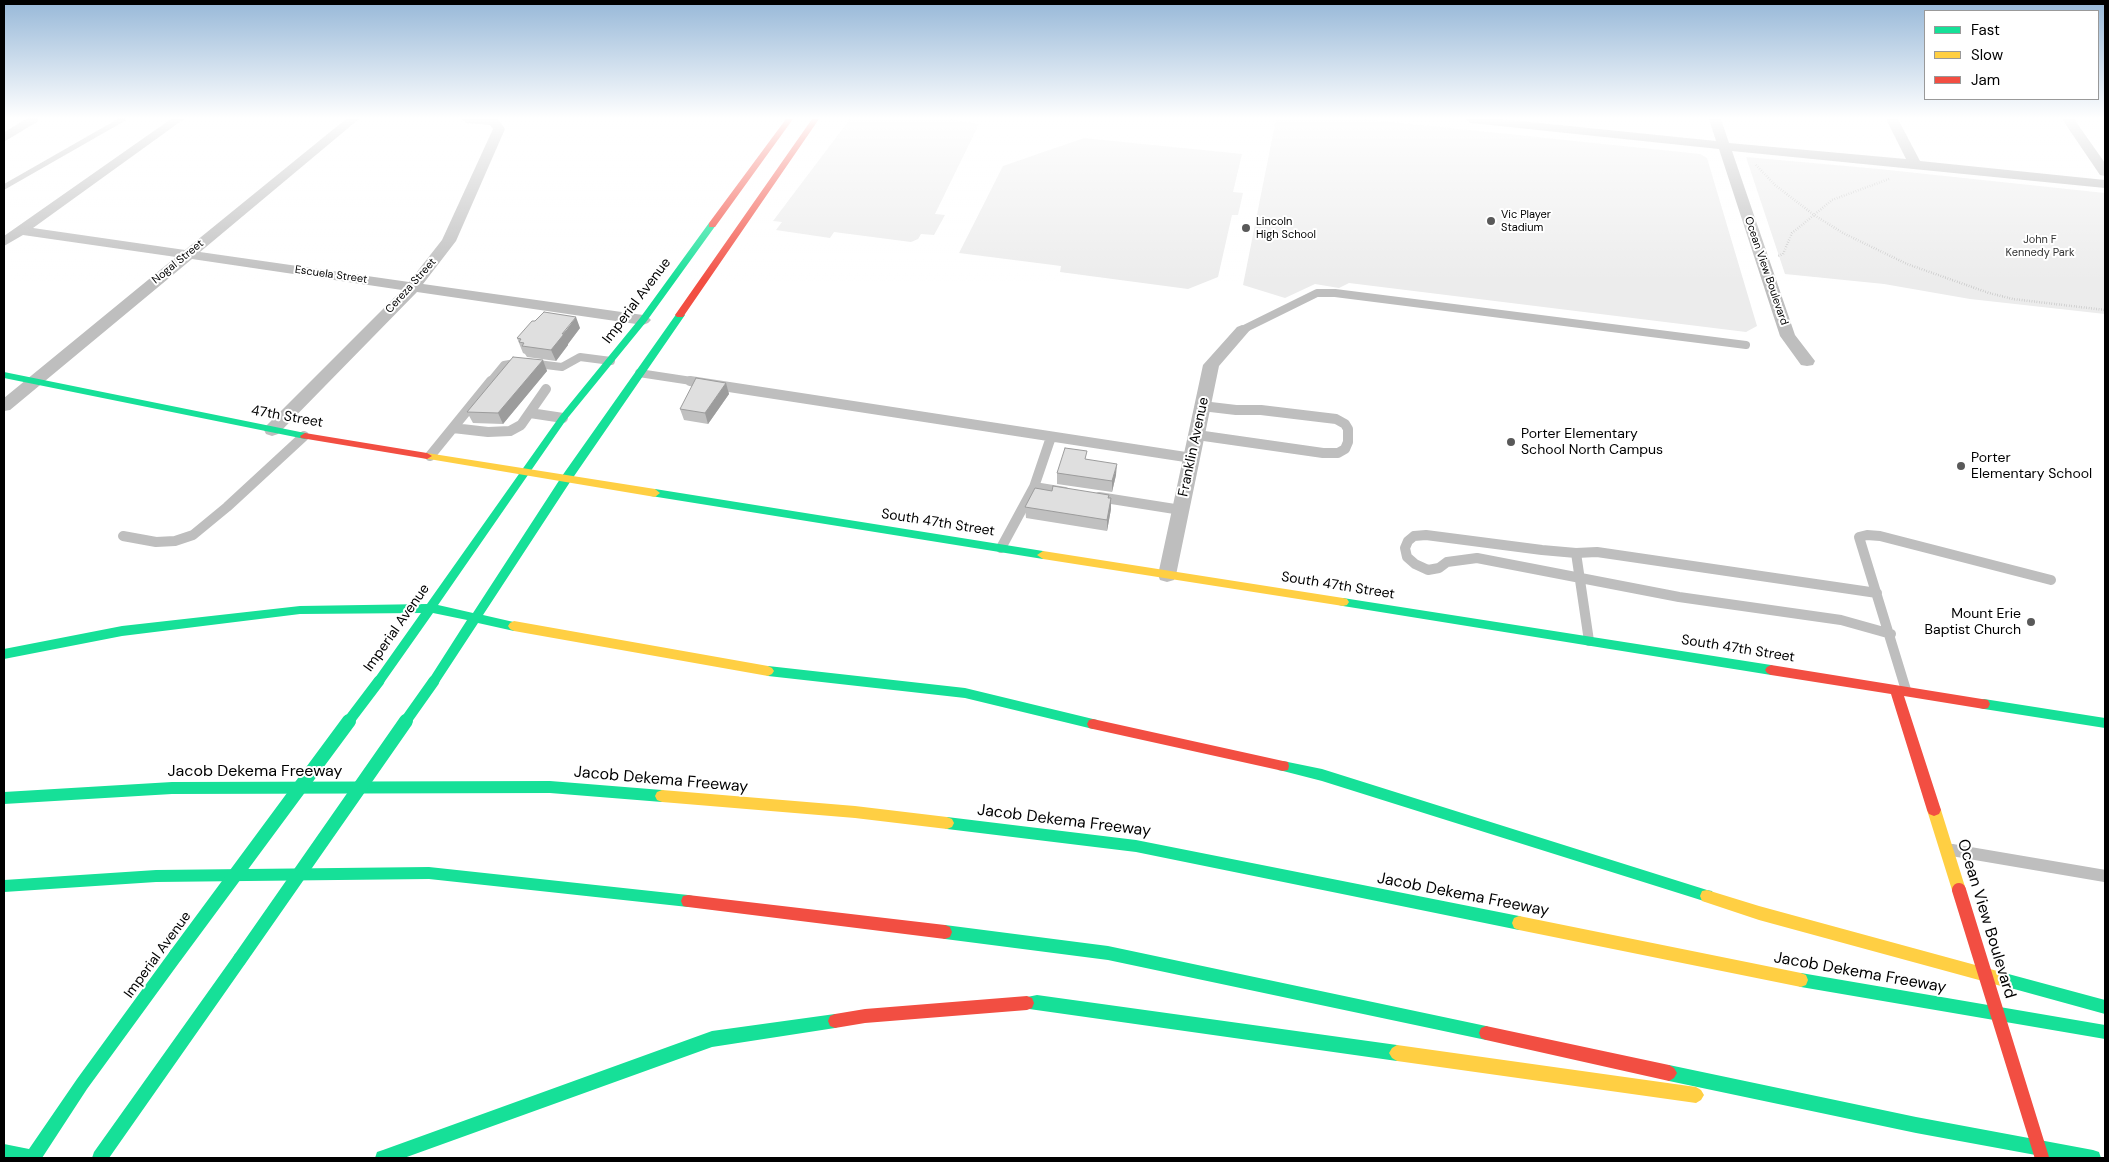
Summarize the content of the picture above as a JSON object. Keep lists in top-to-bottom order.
{
  "streets": {
    "main road": [
      "Ocean View Boulevard",
      "Imperial Avenue",
      "47th Street",
      "South 47th Street",
      "Jacob Dekema Freeway"
    ],
    "street": [
      "Nogal Street",
      "Escuela Street",
      "Cereza Street",
      "Franklin Avenue"
    ]
  },
  "crossings": [
    ["Nogal Street", "Escuela Street"],
    ["Nogal Street", "47th Street"],
    ["Ocean View Boulevard", "South 47th Street"],
    ["Escuela Street", "Cereza Street"],
    ["Escuela Street", "Imperial Avenue"],
    ["Cereza Street", "47th Street"],
    ["Imperial Avenue", "47th Street"],
    ["47th Street", "South 47th Street"],
    ["Franklin Avenue", "South 47th Street"]
  ],
  "parks": ["John F Kennedy Park"],
  "places": [
    "Vic Player Stadium",
    "Lincoln High School",
    "Porter Elementary School North Campus",
    "Porter Elementary School",
    "Mount Erie Baptist Church"
  ],
  "legend": ["Fast", "Slow", "Jam"]
}
